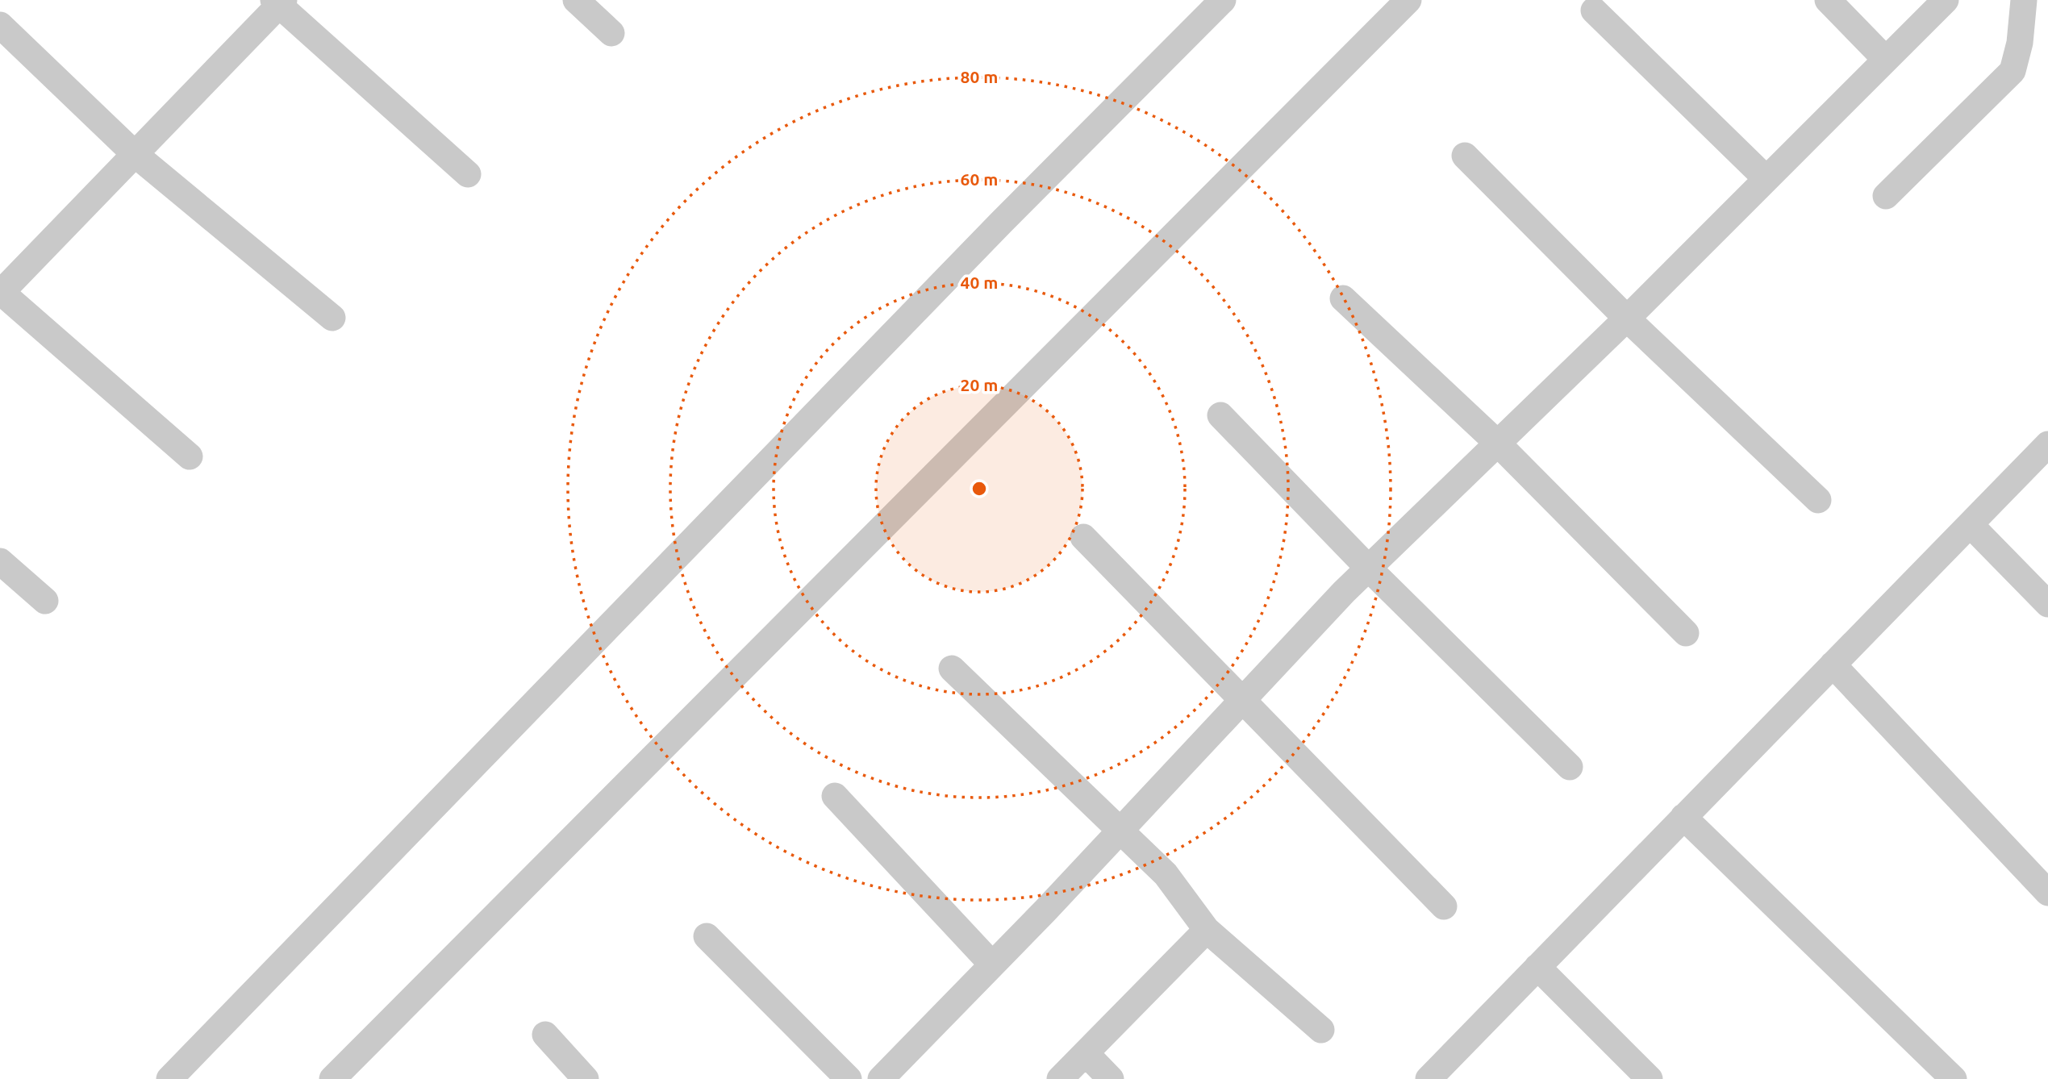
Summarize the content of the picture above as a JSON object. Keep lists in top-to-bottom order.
{
  "rings": [
    "80 m",
    "60 m",
    "40 m",
    "20 m"
  ]
}
